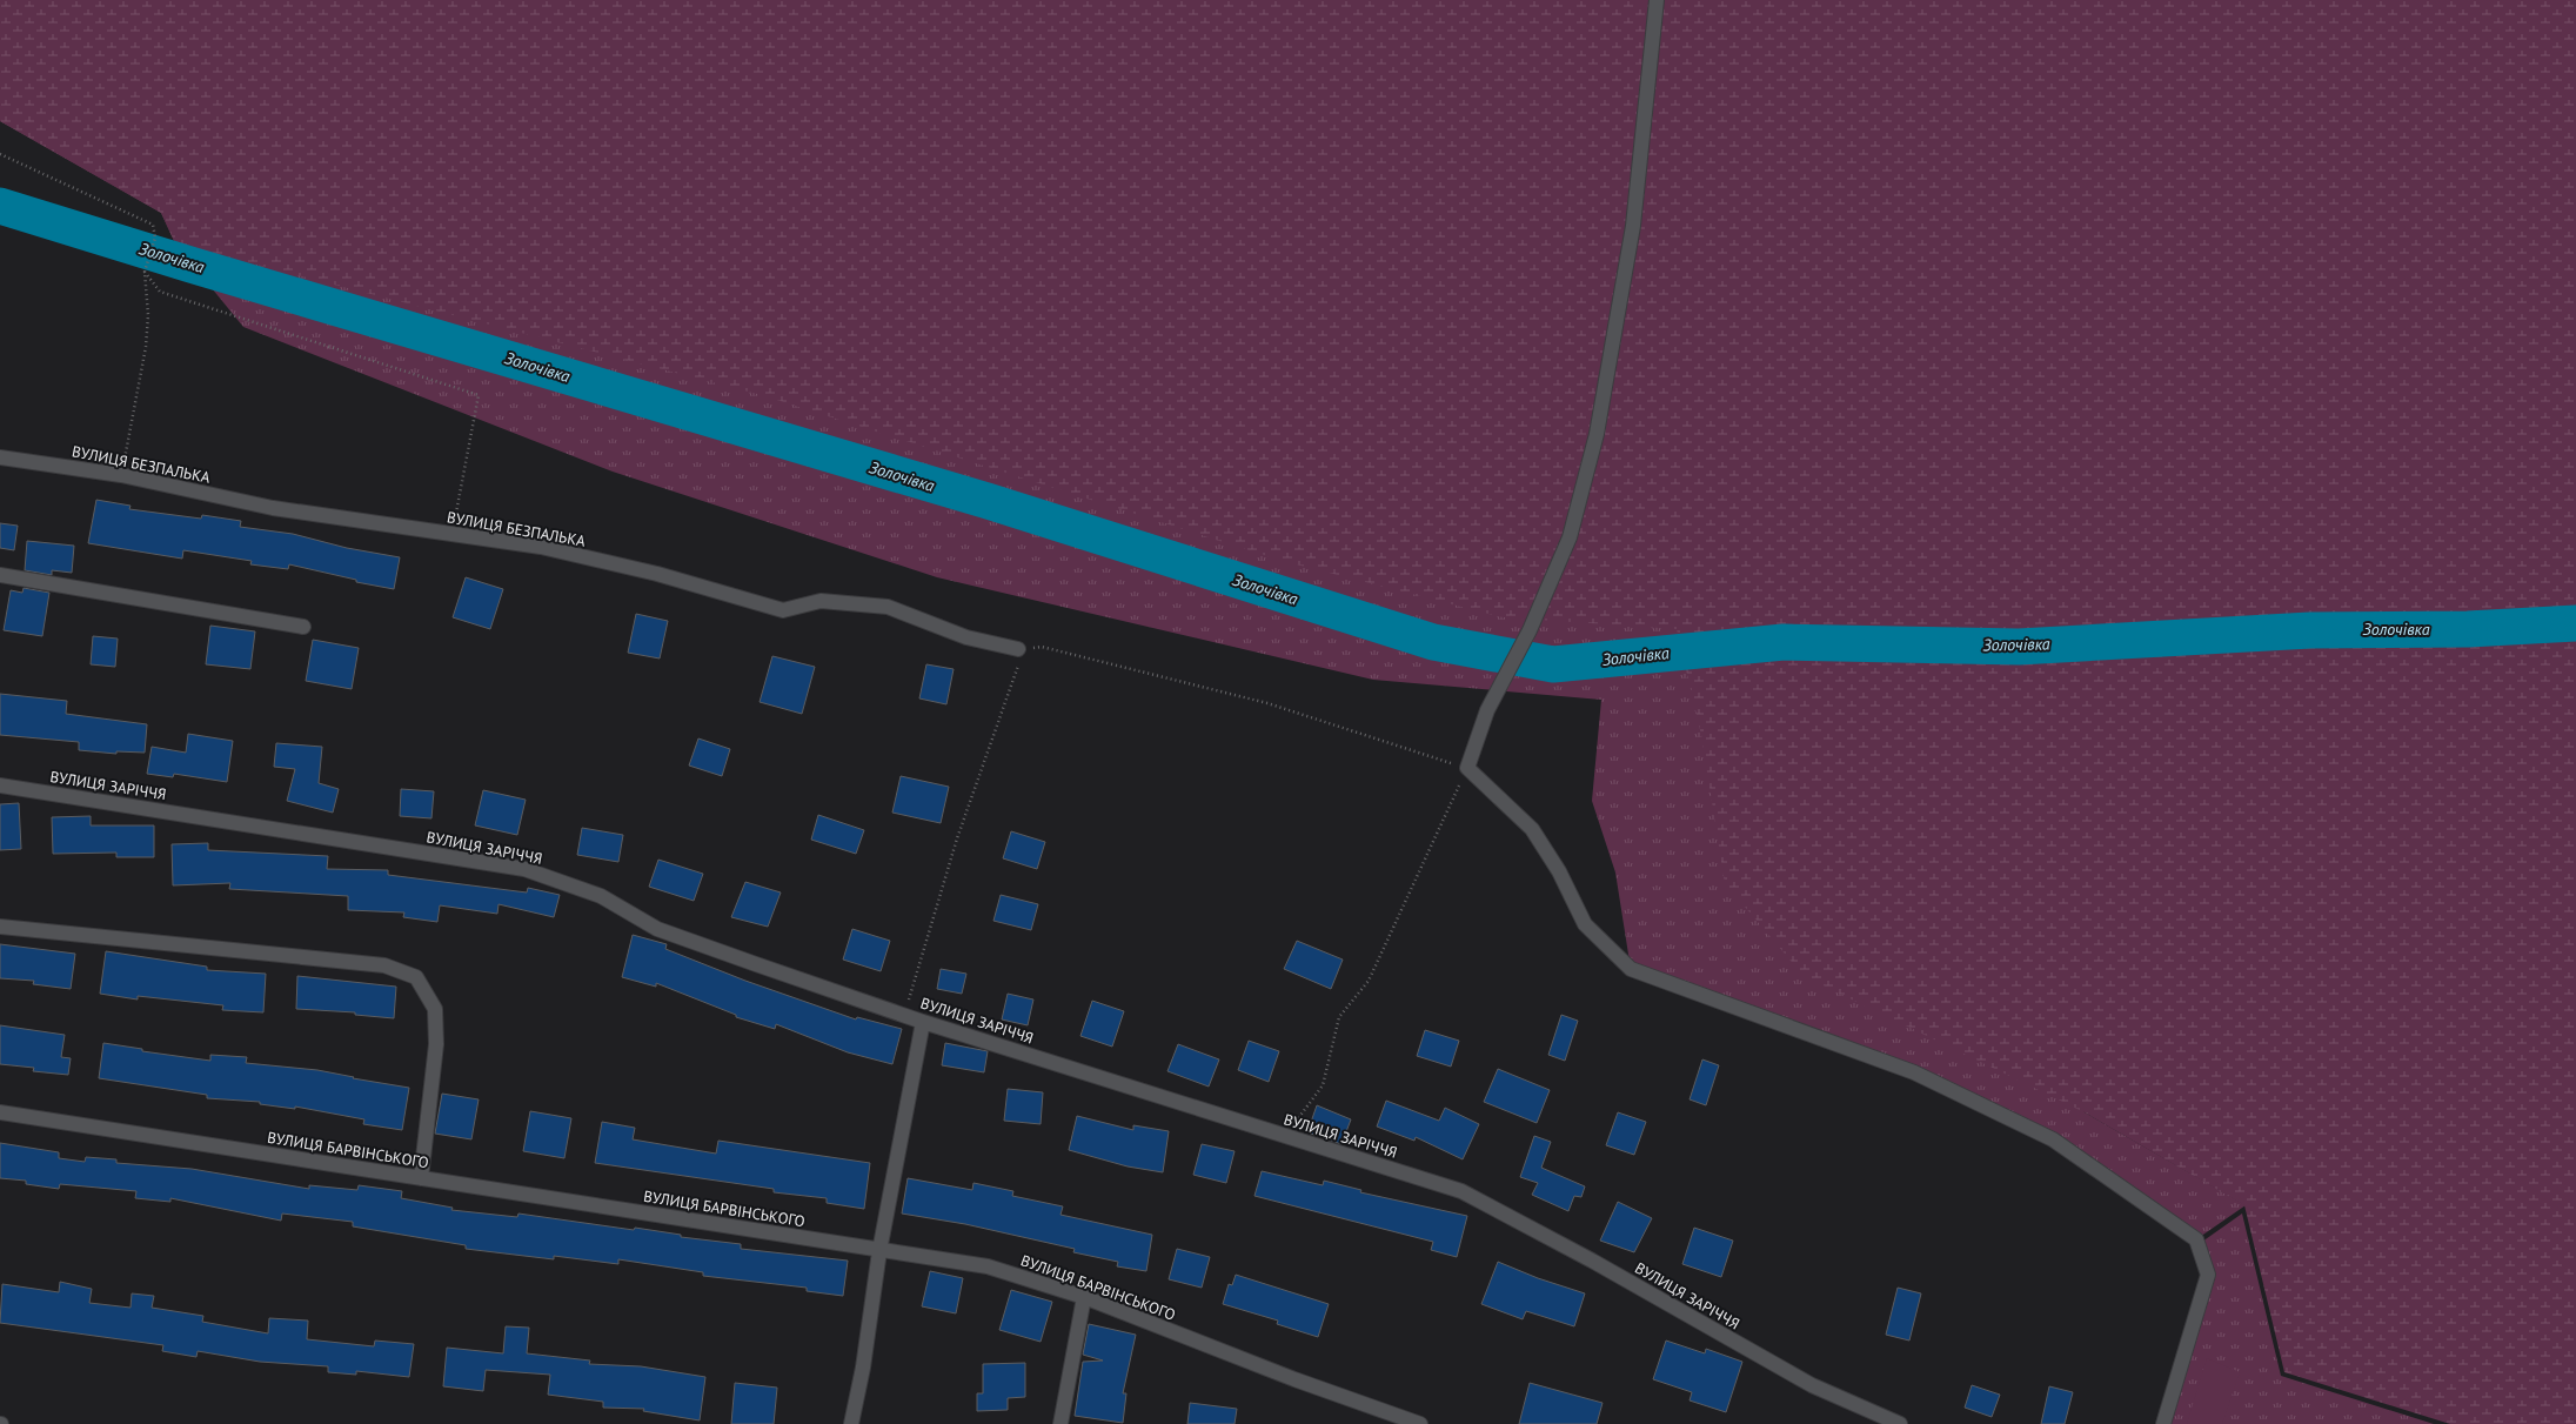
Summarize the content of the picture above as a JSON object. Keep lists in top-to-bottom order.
{
  "streets": {
    "street": ["ВУЛИЦЯ БЕЗПАЛЬКА", "ВУЛИЦЯ ЗАРІЧЧЯ", "ВУЛИЦЯ БАРВІНСЬКОГО"]
  },
  "water": ["Золочівка"]
}
